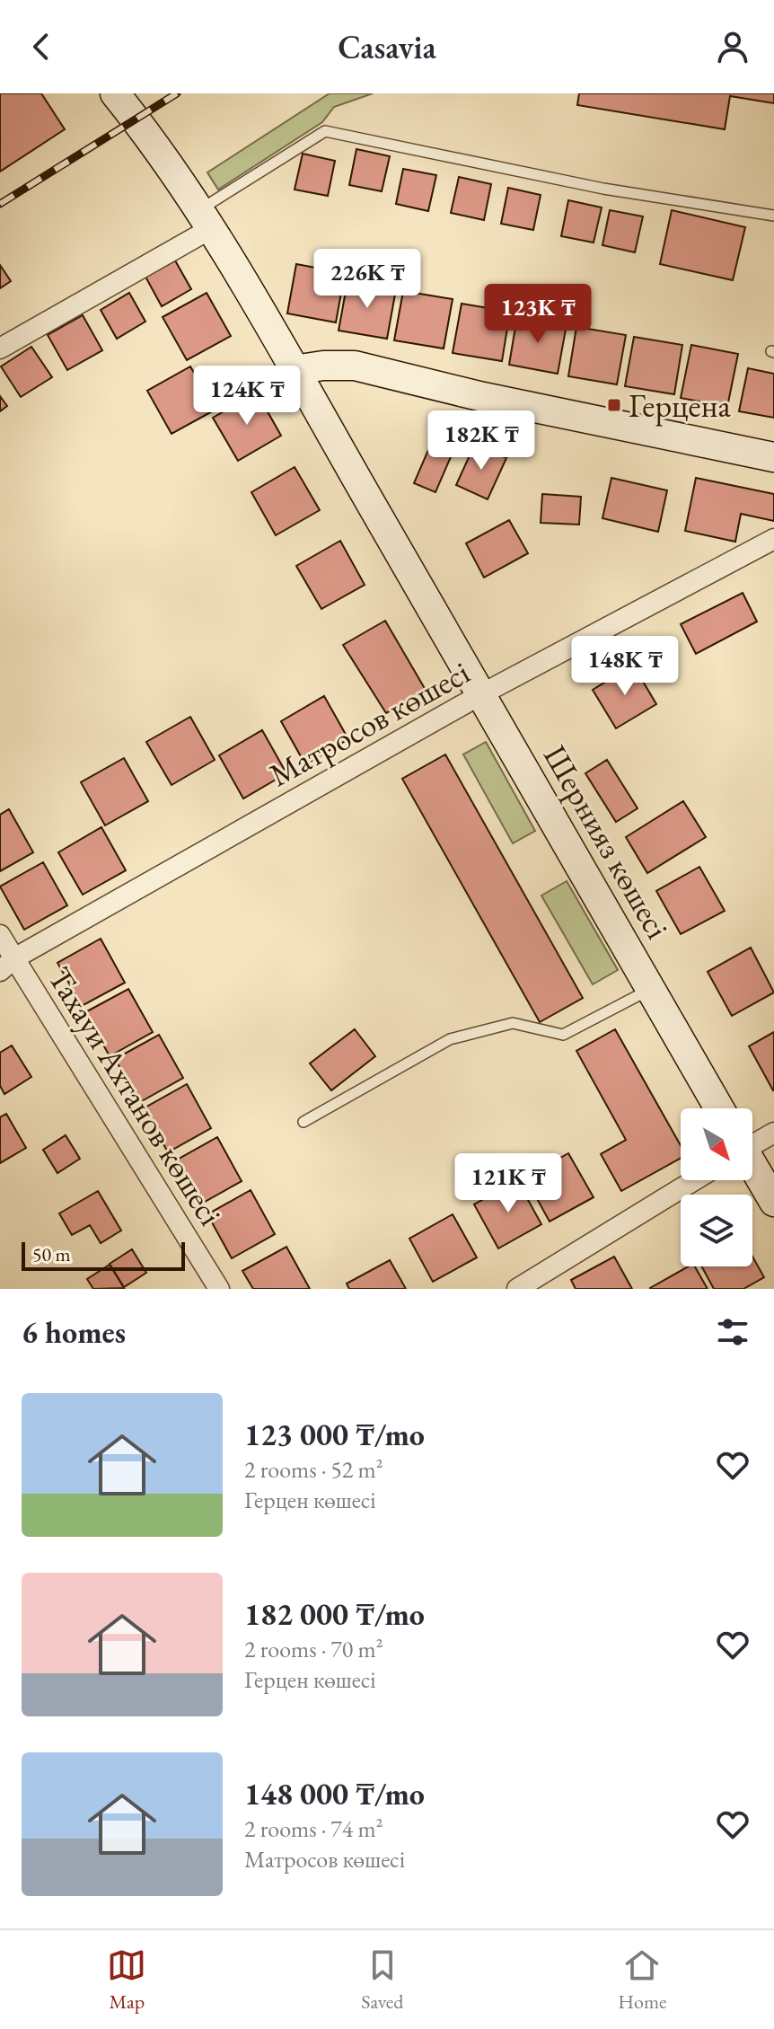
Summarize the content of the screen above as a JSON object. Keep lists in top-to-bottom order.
{
  "streets": {
    "street": ["Матросов көшесі", "Шернияз көшесі", "Тахауи Ахтанов көшесі"]
  },
  "crossings": [
    ["Матросов көшесі", "Шернияз көшесі"],
    ["Матросов көшесі", "Тахауи Ахтанов көшесі"]
  ],
  "places": {
    "transit": ["Герцена"]
  },
  "scale_bar": "50 m",
  "north": "bottom right",
  "page": {
    "header": "Casavia",
    "price": [
      "226K ₸",
      "123K ₸",
      "124K ₸",
      "182K ₸",
      "148K ₸",
      "121K ₸"
    ],
    "scale": "50 m",
    "heading": "6 homes",
    "list": [
      {
        "name": "123 000 ₸/mo",
        "note": "2 rooms · 52 m² · Герцен көшесі"
      },
      {
        "name": "182 000 ₸/mo",
        "note": "2 rooms · 70 m² · Герцен көшесі"
      },
      {
        "name": "148 000 ₸/mo",
        "note": "2 rooms · 74 m² · Матросов көшесі"
      }
    ],
    "tabs": ["Map", "Saved", "Home"]
  }
}
